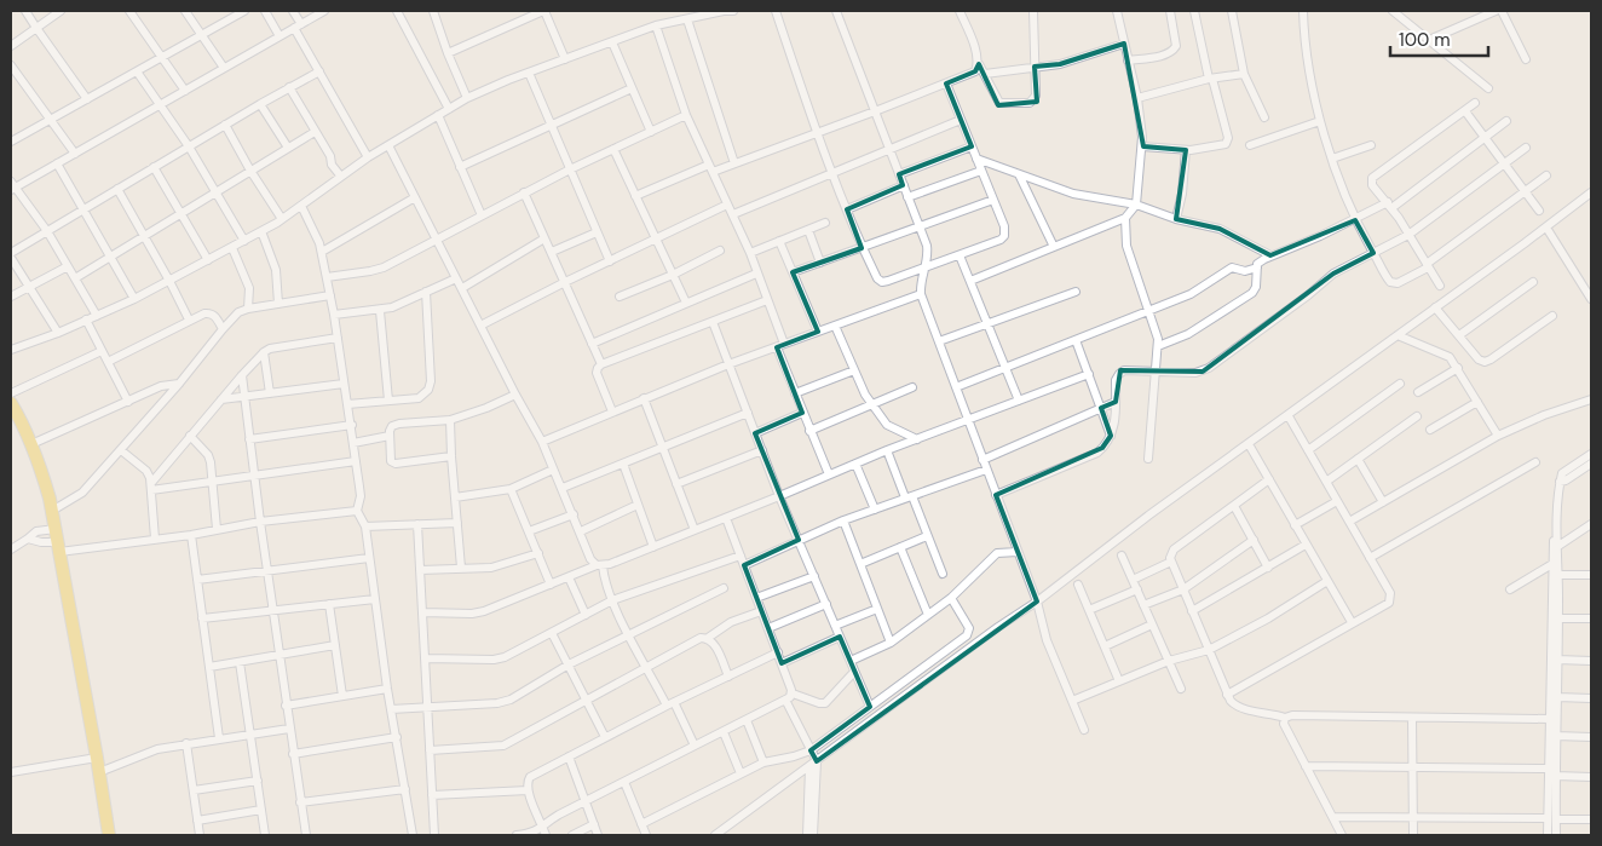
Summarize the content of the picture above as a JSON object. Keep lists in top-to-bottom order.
{
  "scale_bar": "100 m"
}
